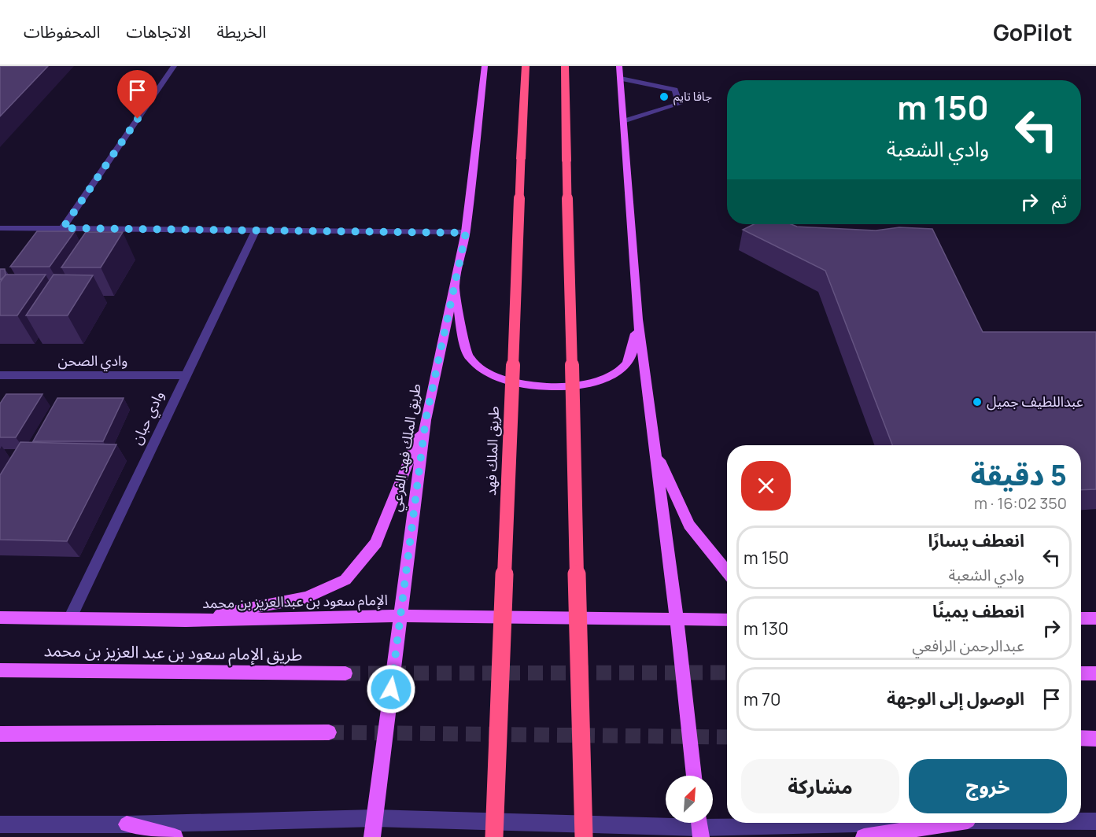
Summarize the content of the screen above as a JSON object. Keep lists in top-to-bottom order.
{
  "streets": {
    "highway": ["طريق الملك فهد"],
    "main road": ["طريق الملك فهد الفرعي", "الإمام سعود بن عبدالعزيز بن محمد", "طريق الإمام سعود بن عبد العزيز بن محمد"],
    "street": ["وادي الصحن", "وادي حبان"]
  },
  "crossings": [
    ["وادي الصحن", "وادي حبان"],
    ["وادي حبان", "الإمام سعود بن عبدالعزيز بن محمد"],
    ["طريق الملك فهد الفرعي", "الإمام سعود بن عبدالعزيز بن محمد"]
  ],
  "places": ["جافا تايم", "عبداللطيف جميل"],
  "north": "top right",
  "page": {
    "header": "GoPilot",
    "nav": ["الخريطة", "الاتجاهات", "المحفوظات"],
    "turn": ["150 m", "وادي الشعبة"],
    "then": "ثم",
    "heading": ["5 دقيقة", "350 m · 16:02"],
    "list": [
      {
        "name": "انعطف يسارًا",
        "note": "وادي الشعبة",
        "value": "150 m"
      },
      {
        "name": "انعطف يمينًا",
        "note": "عبدالرحمن الرافعي",
        "value": "130 m"
      },
      {
        "name": "الوصول إلى الوجهة",
        "value": "70 m"
      }
    ],
    "buttons": ["خروج", "مشاركة"]
  }
}
